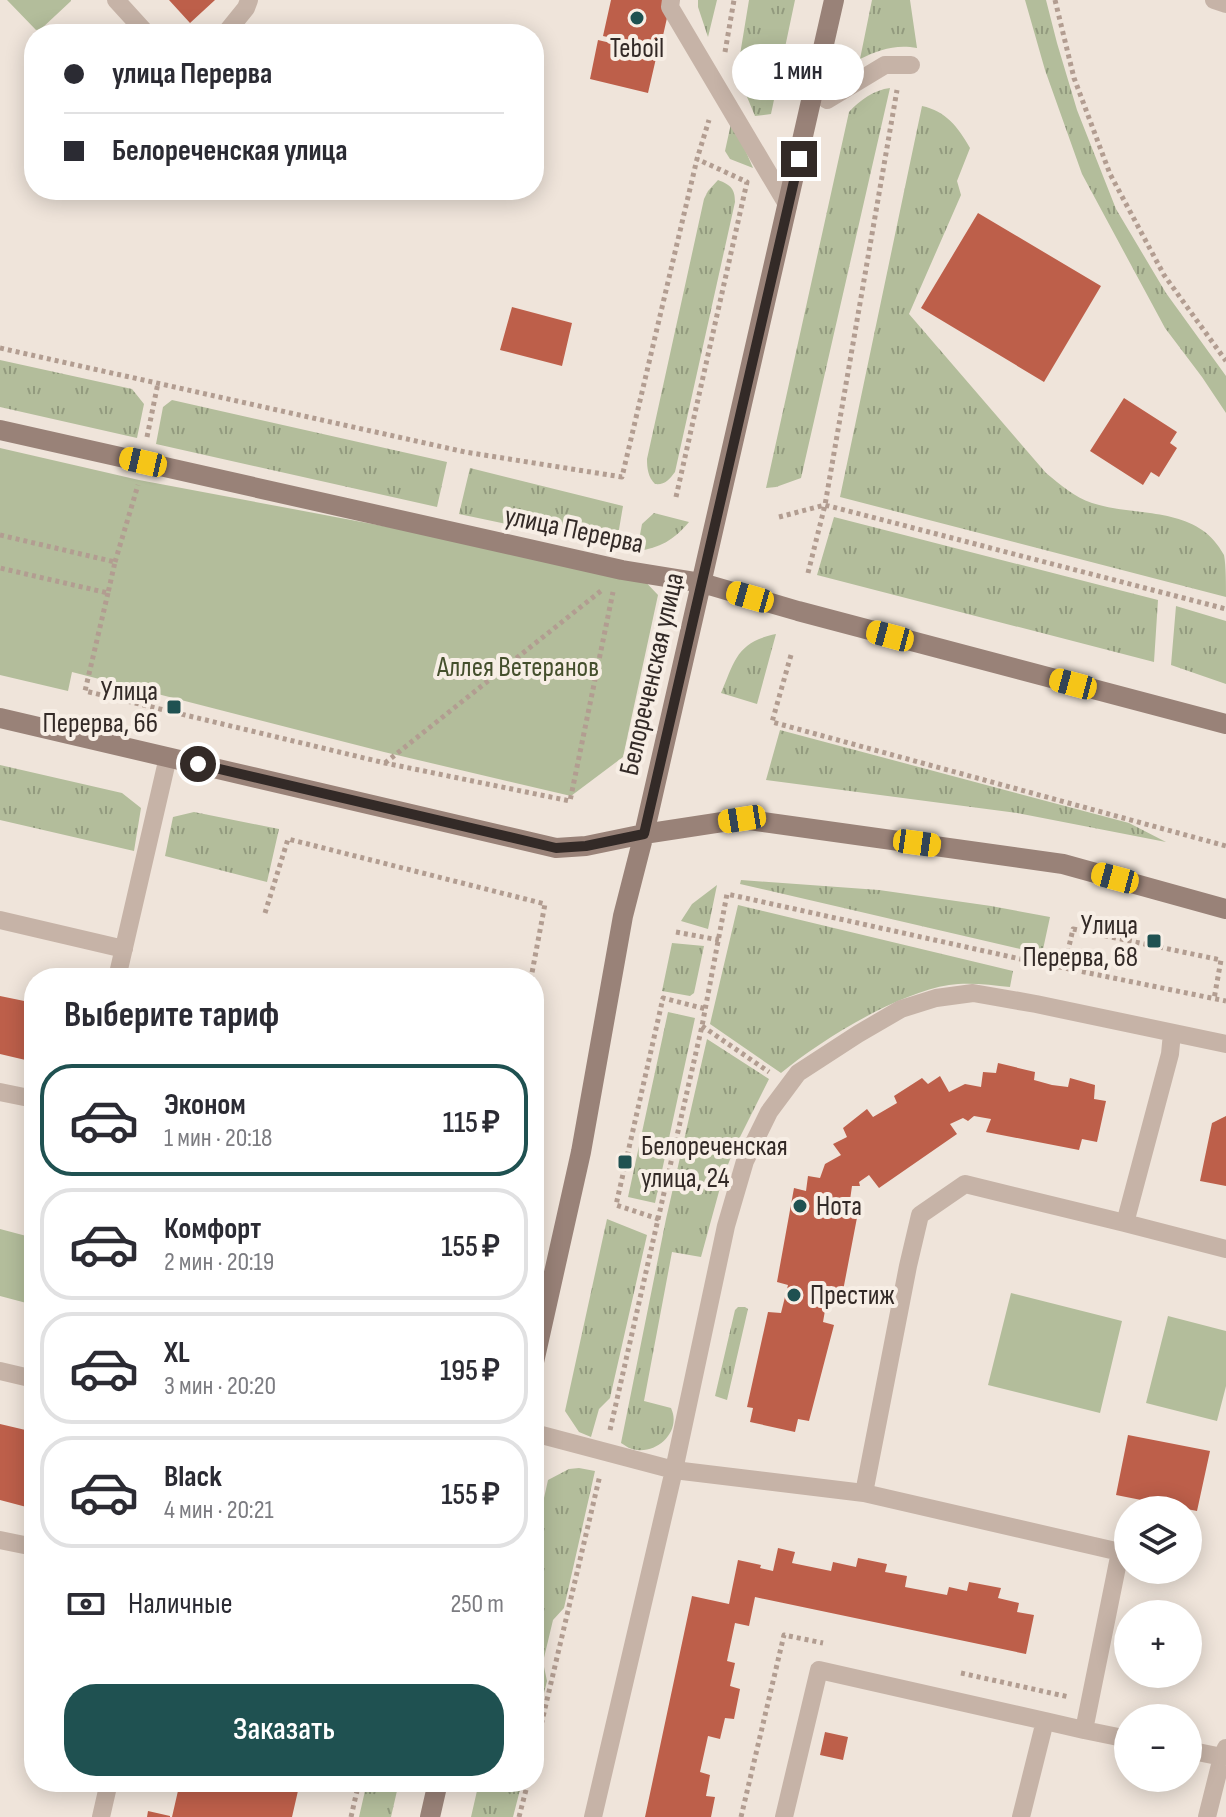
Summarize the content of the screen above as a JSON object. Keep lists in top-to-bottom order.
{
  "streets": {
    "main road": ["улица Перерва", "Белореченская улица"]
  },
  "crossings": [
    ["улица Перерва", "Белореченская улица"]
  ],
  "parks": ["Аллея Ветеранов"],
  "places": {
    "other": ["Teboil", "Нота", "Престиж"],
    "transit": ["Улица Перерва, 66", "Улица Перерва, 68", "Белореченская улица, 24"]
  },
  "page": {
    "banner": ["улица Перерва", "Белореченская улица"],
    "bubble": "1 мин",
    "heading": "Выберите тариф",
    "list": [
      {
        "name": "Эконом",
        "note": "1 мин · 20:18",
        "value": "115 ₽"
      },
      {
        "name": "Комфорт",
        "note": "2 мин · 20:19",
        "value": "155 ₽"
      },
      {
        "name": "XL",
        "note": "3 мин · 20:20",
        "value": "195 ₽"
      },
      {
        "name": "Black",
        "note": "4 мин · 20:21",
        "value": "155 ₽"
      }
    ],
    "map_buttons": ["+", "−"],
    "pay": ["Наличные", "250 m"],
    "buttons": "Заказать"
  }
}
